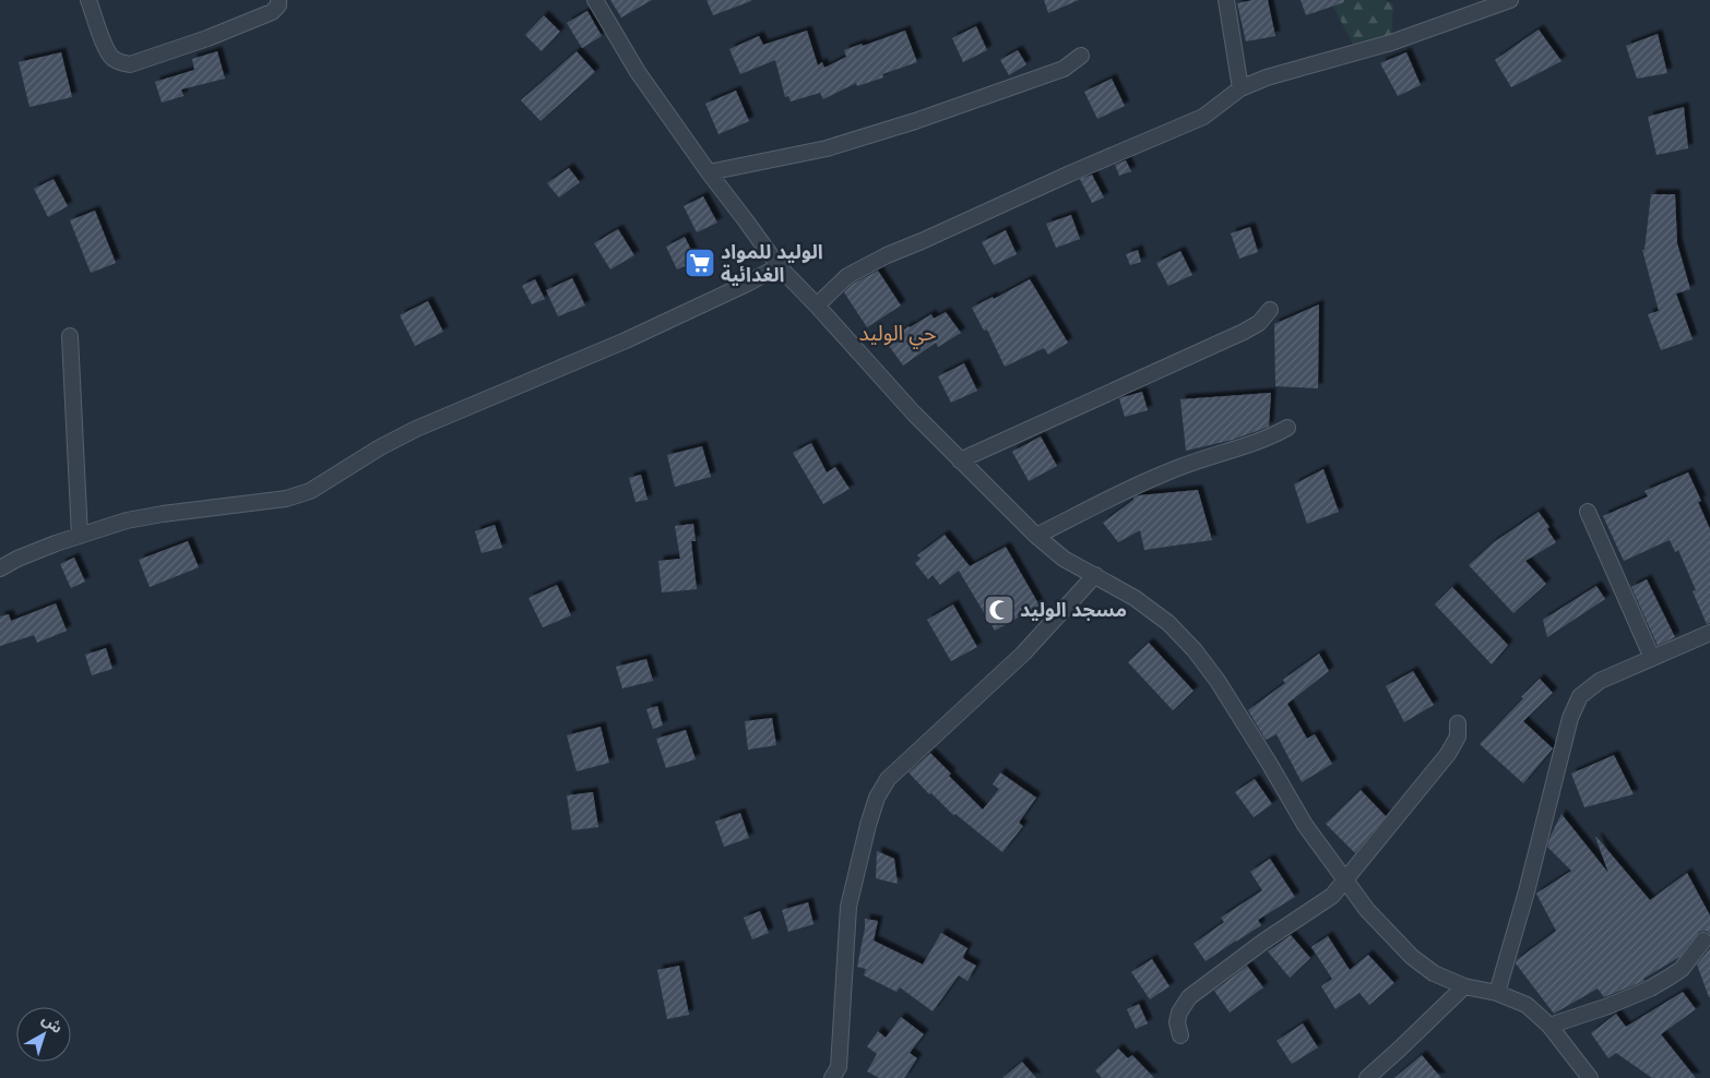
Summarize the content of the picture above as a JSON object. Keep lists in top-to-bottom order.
{
  "districts": ["حي الوليد"],
  "places": {
    "supermarket": ["الوليد للمواد الغدائية"],
    "mosque": ["مسجد الوليد"]
  },
  "north": "top right"
}
